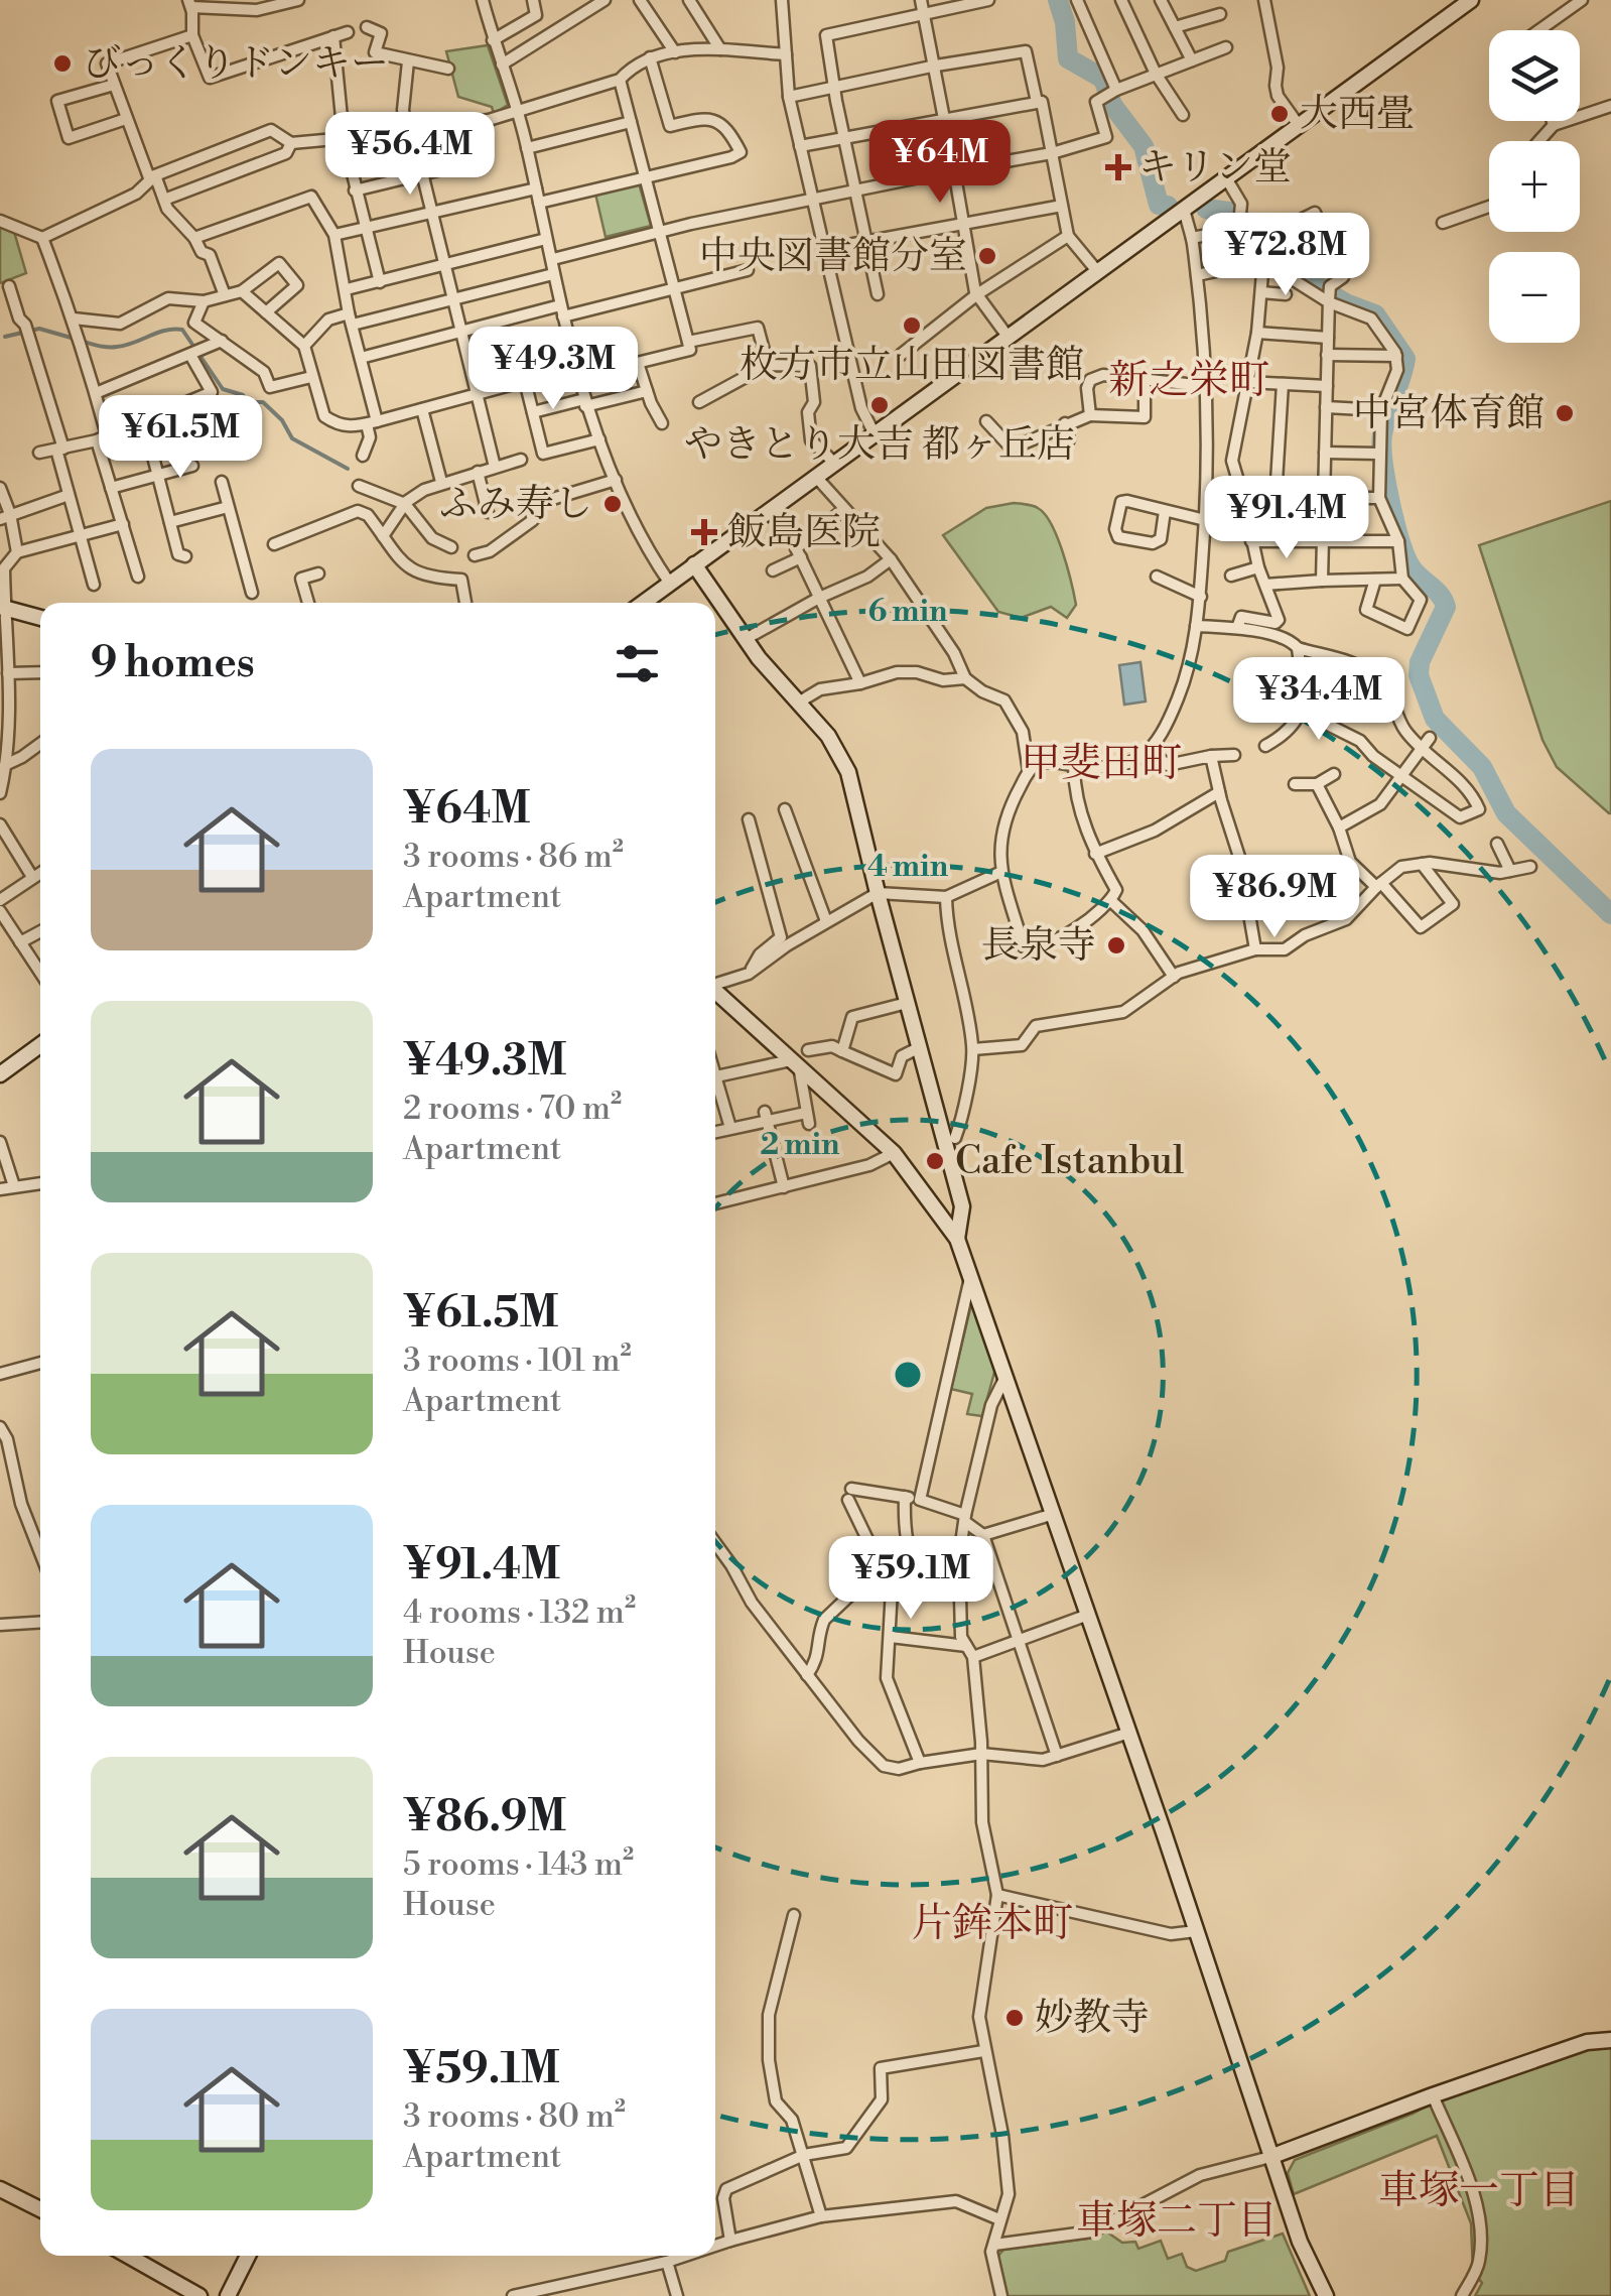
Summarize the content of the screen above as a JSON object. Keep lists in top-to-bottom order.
{
  "districts": [
    "新之栄町",
    "甲斐田町",
    "片鉾本町",
    "車塚一丁目",
    "車塚二丁目"
  ],
  "places": {
    "other": [
      "びっくりドンキー",
      "大西畳",
      "中央図書館分室",
      "枚方市立山田図書館",
      "やきとり大吉 都ヶ丘店",
      "中宮体育館",
      "ふみ寿し",
      "長泉寺",
      "Cafe Istanbul",
      "妙教寺"
    ],
    "health": ["キリン堂", "飯島医院"]
  },
  "page": {
    "map_buttons": ["+", "−"],
    "price": [
      "¥56.4M",
      "¥64M",
      "¥72.8M",
      "¥49.3M",
      "¥61.5M",
      "¥91.4M",
      "¥34.4M",
      "¥86.9M",
      "¥59.1M"
    ],
    "heading": "9 homes",
    "list": [
      {
        "name": "¥64M",
        "note": "3 rooms · 86 m² · Apartment"
      },
      {
        "name": "¥49.3M",
        "note": "2 rooms · 70 m² · Apartment"
      },
      {
        "name": "¥61.5M",
        "note": "3 rooms · 101 m² · Apartment"
      },
      {
        "name": "¥91.4M",
        "note": "4 rooms · 132 m² · House"
      },
      {
        "name": "¥86.9M",
        "note": "5 rooms · 143 m² · House"
      },
      {
        "name": "¥59.1M",
        "note": "3 rooms · 80 m² · Apartment"
      }
    ]
  },
  "rings": ["6 min", "4 min", "2 min"]
}
